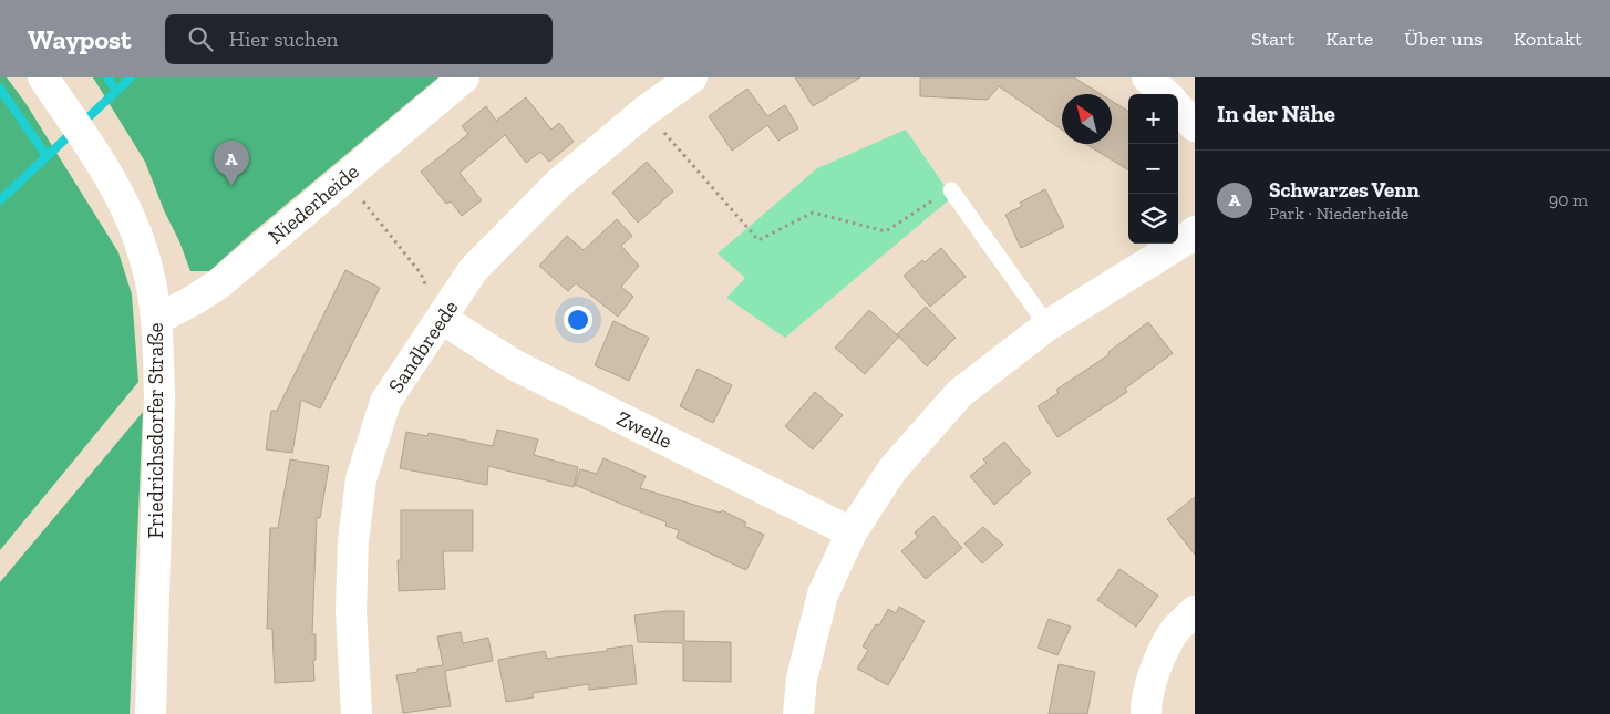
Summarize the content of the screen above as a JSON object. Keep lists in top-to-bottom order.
{
  "streets": {
    "street": [
      "Niederheide",
      "Sandbreede",
      "Zwelle",
      "Friedrichsdorfer Straße"
    ]
  },
  "crossings": [
    ["Niederheide", "Friedrichsdorfer Straße"],
    ["Sandbreede", "Zwelle"]
  ],
  "north": "top left",
  "page": {
    "header": "Waypost",
    "search": "Hier suchen",
    "nav": [
      "Start",
      "Karte",
      "Über uns",
      "Kontakt"
    ],
    "heading": "In der Nähe",
    "map_buttons": ["+", "−"],
    "pins": "A",
    "list": [
      {
        "mark": "A",
        "name": "Schwarzes Venn",
        "note": "Park · Niederheide",
        "value": "90 m"
      }
    ]
  }
}
